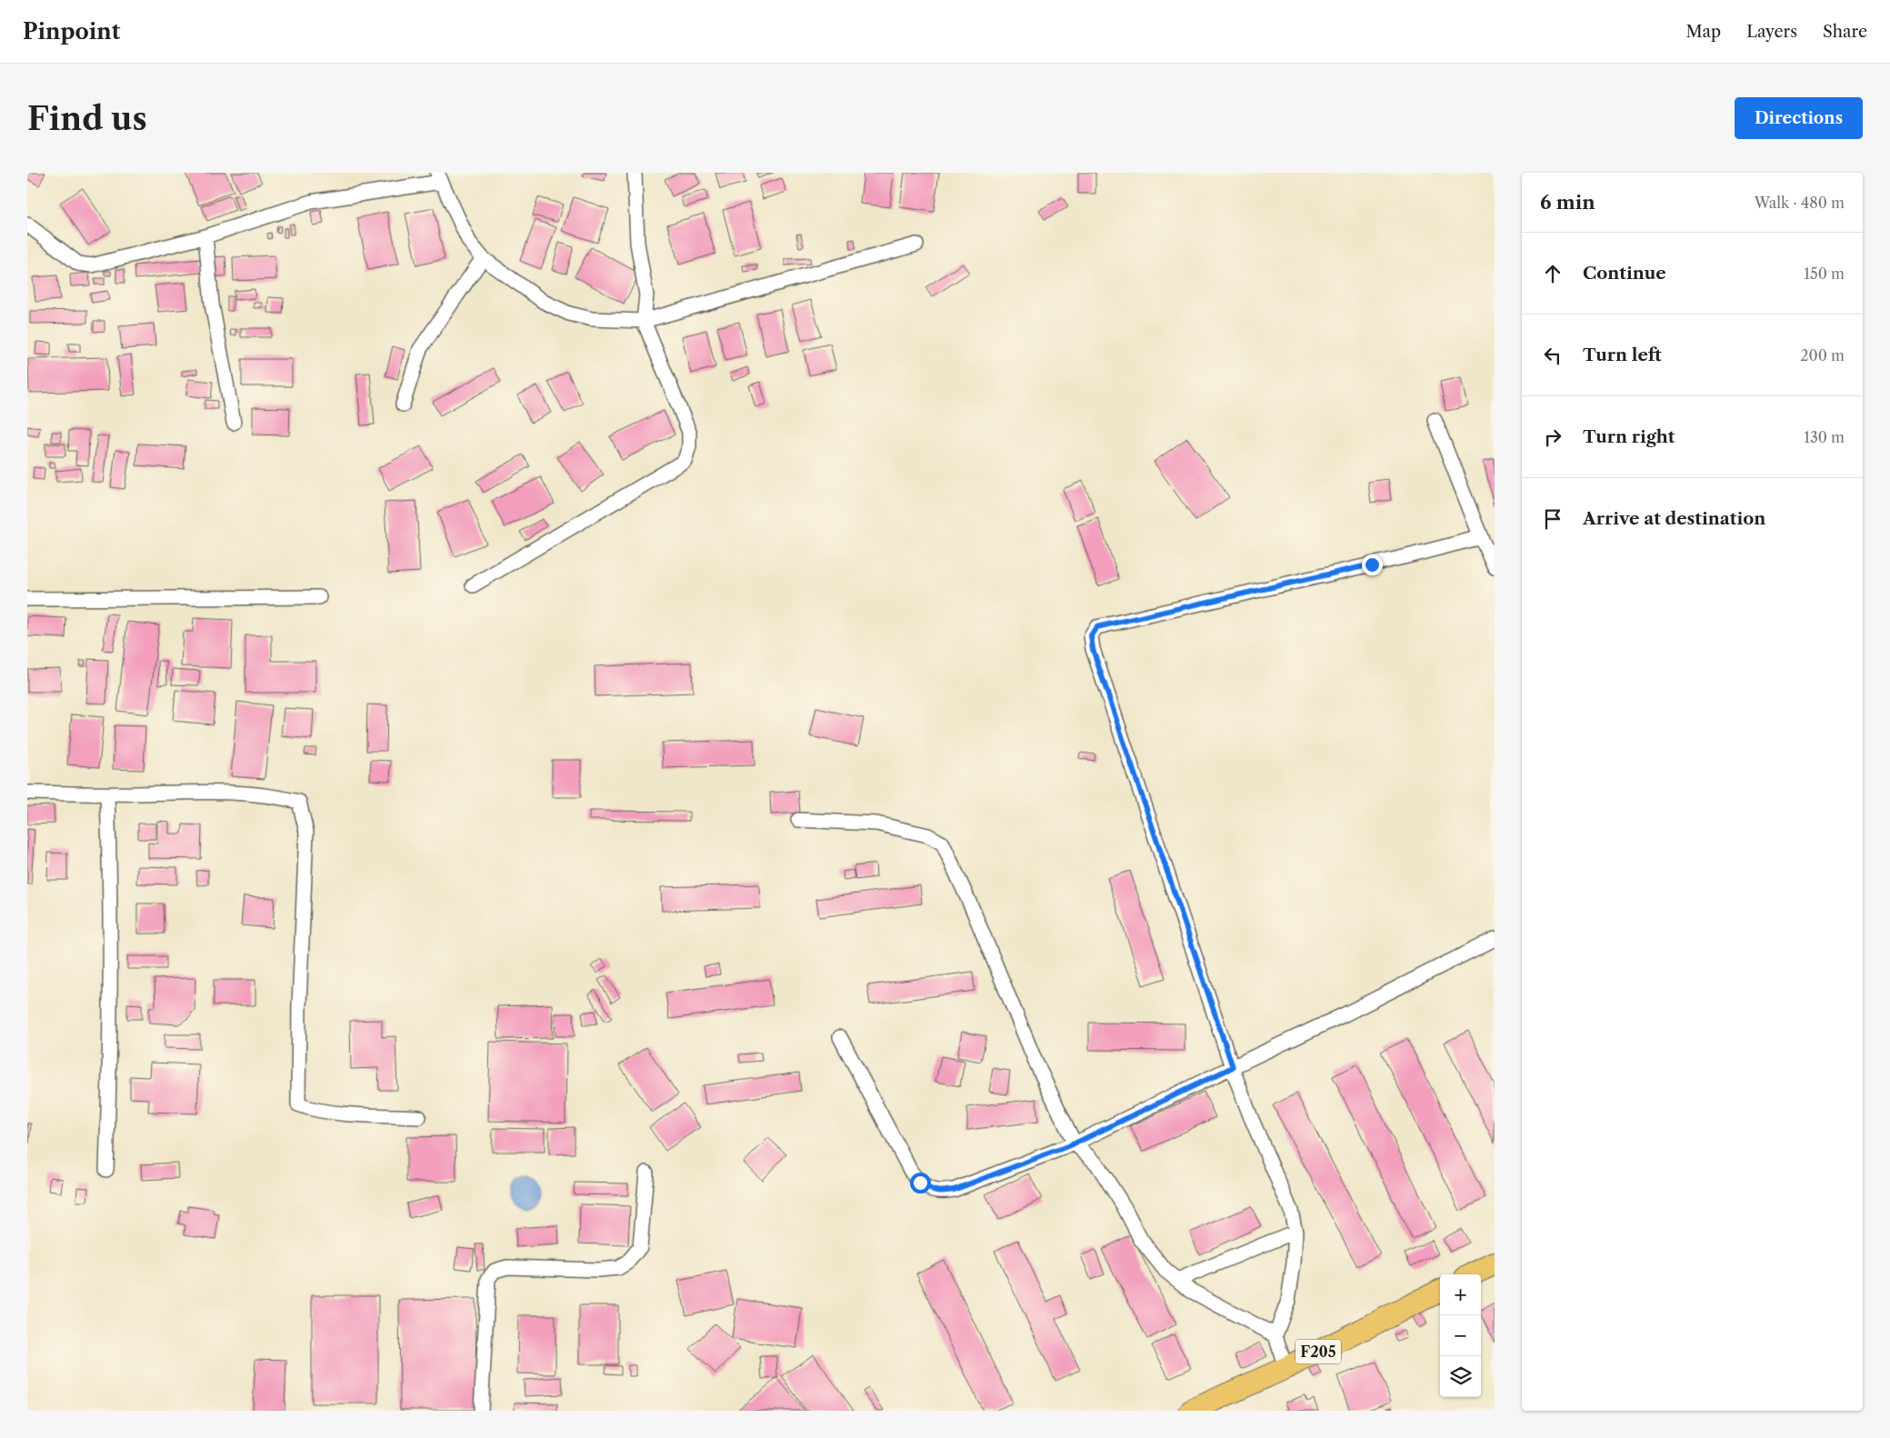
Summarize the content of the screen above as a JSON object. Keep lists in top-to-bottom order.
{
  "streets": {
    "main road": ["F205"]
  },
  "page": {
    "header": "Pinpoint",
    "nav": ["Map", "Layers", "Share"],
    "buttons": "Directions",
    "title": "Find us",
    "heading": ["6 min", "Walk · 480 m"],
    "list": [
      ["Continue", "150 m"],
      ["Turn left", "200 m"],
      ["Turn right", "130 m"],
      "Arrive at destination"
    ],
    "map_buttons": ["+", "−"]
  }
}
